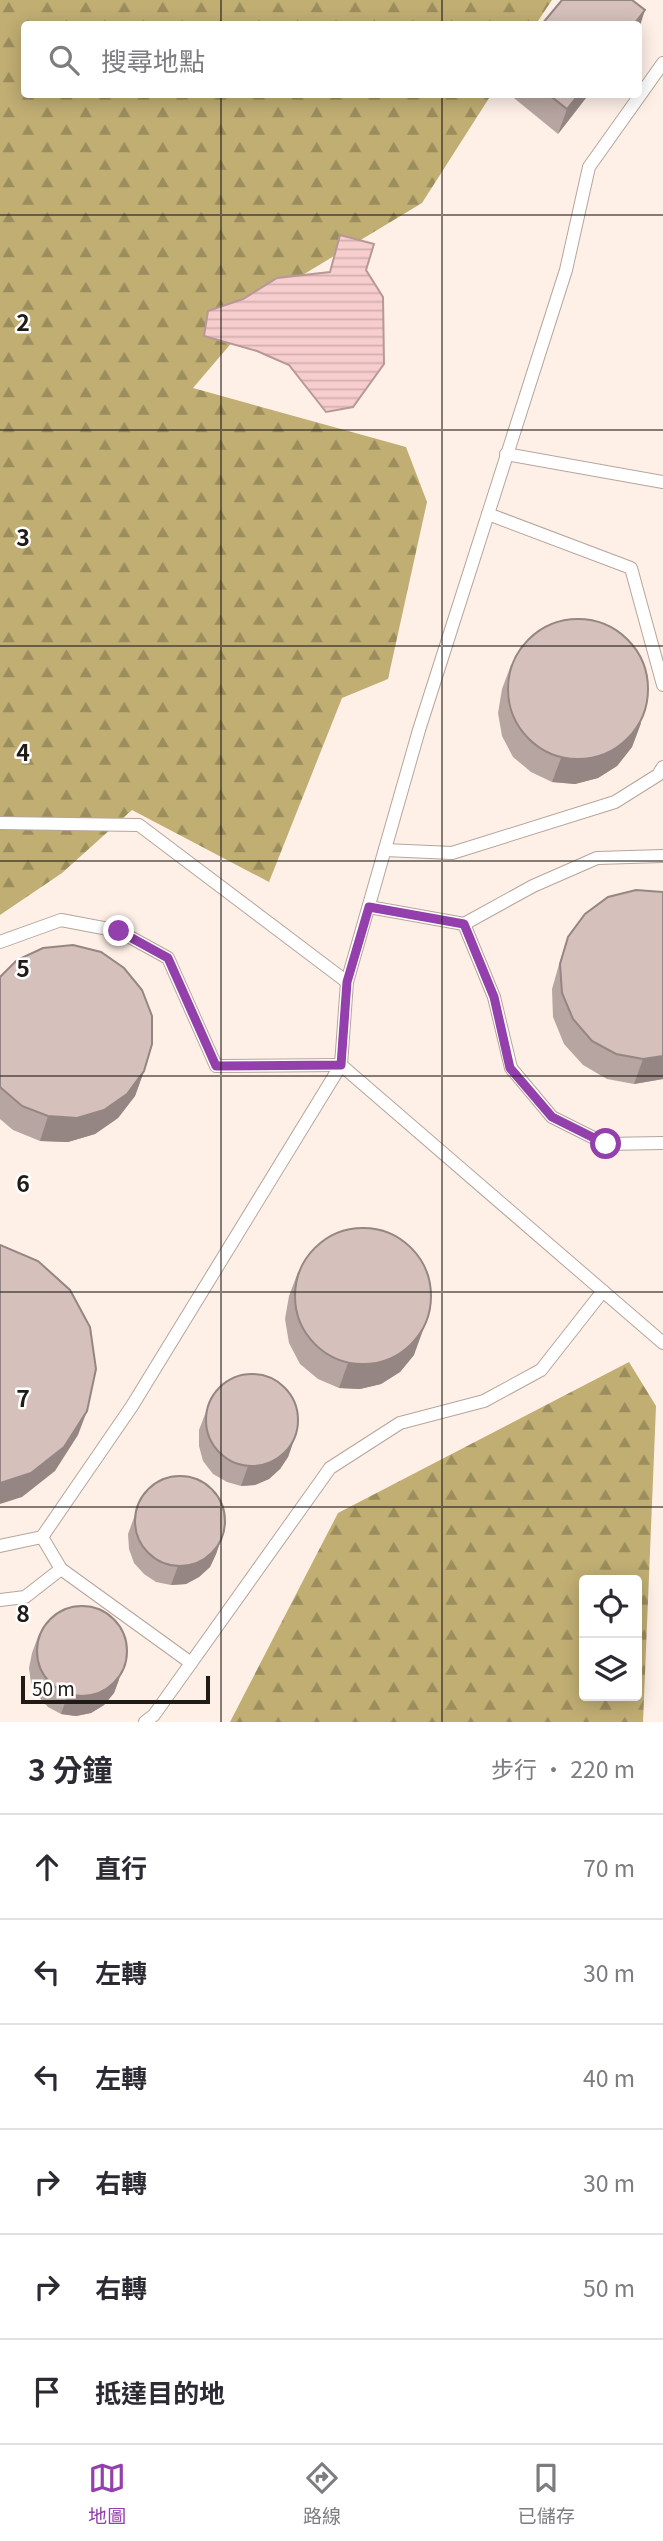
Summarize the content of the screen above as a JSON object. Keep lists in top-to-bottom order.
{
  "scale_bar": "50 m",
  "page": {
    "search": "搜尋地點",
    "scale": "50 m",
    "heading": ["3 分鐘", "步行 · 220 m"],
    "list": [
      ["直行", "70 m"],
      ["左轉", "30 m"],
      ["左轉", "40 m"],
      ["右轉", "30 m"],
      ["右轉", "50 m"],
      "抵達目的地"
    ],
    "nav": ["地圖", "路線", "已儲存"]
  },
  "grid": {
    "rows": [
      "2",
      "3",
      "4",
      "5",
      "6",
      "7",
      "8"
    ]
  }
}
